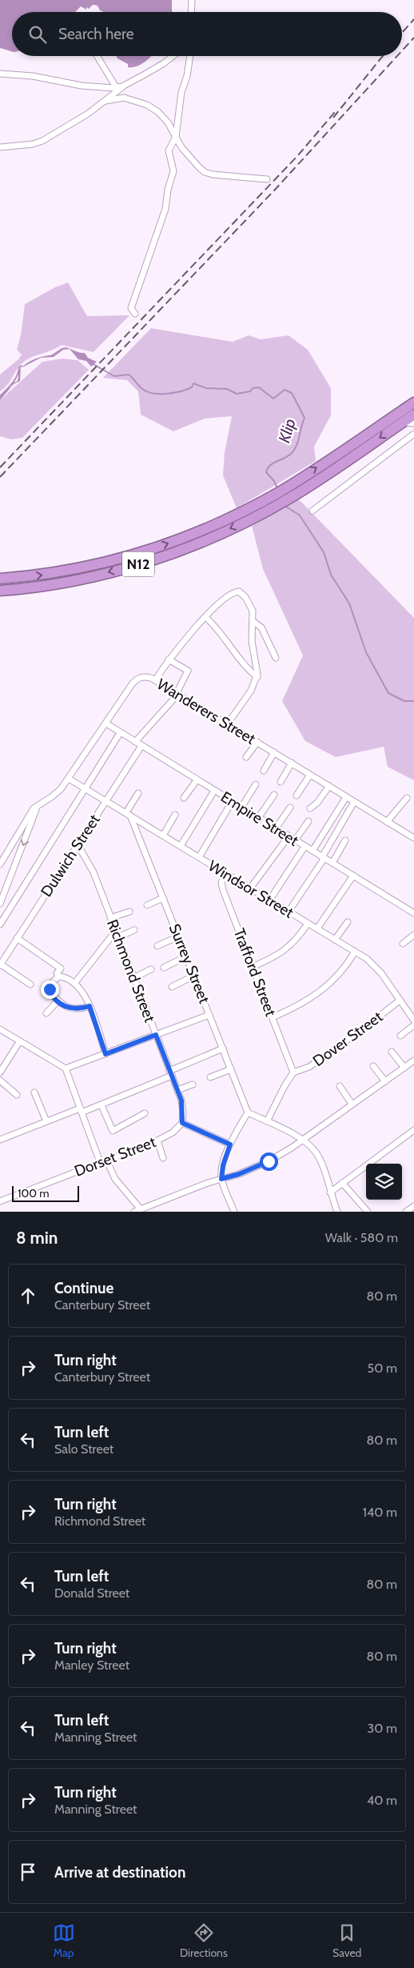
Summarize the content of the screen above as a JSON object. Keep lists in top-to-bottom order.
{
  "streets": {
    "highway": ["N12"],
    "street": [
      "Wanderers Street",
      "Empire Street",
      "Dulwich Street",
      "Windsor Street",
      "Surrey Street",
      "Richmond Street",
      "Trafford Street",
      "Dover Street",
      "Dorset Street"
    ]
  },
  "crossings": [
    ["Wanderers Street", "Empire Street"],
    ["Wanderers Street", "Windsor Street"],
    ["Empire Street", "Dulwich Street"],
    ["Dulwich Street", "Windsor Street"],
    ["Dulwich Street", "Richmond Street"],
    ["Windsor Street", "Surrey Street"],
    ["Windsor Street", "Trafford Street"],
    ["Windsor Street", "Dover Street"],
    ["Richmond Street", "Dorset Street"],
    ["Trafford Street", "Dover Street"]
  ],
  "water": ["Klip"],
  "scale_bar": "100 m",
  "page": {
    "search": "Search here",
    "scale": "100 m",
    "heading": ["8 min", "Walk · 580 m"],
    "list": [
      ["Continue", "Canterbury Street", "80 m"],
      ["Turn right", "Canterbury Street", "50 m"],
      ["Turn left", "Salo Street", "80 m"],
      ["Turn right", "Richmond Street", "140 m"],
      ["Turn left", "Donald Street", "80 m"],
      ["Turn right", "Manley Street", "80 m"],
      ["Turn left", "Manning Street", "30 m"],
      ["Turn right", "Manning Street", "40 m"],
      "Arrive at destination"
    ],
    "nav": ["Map", "Directions", "Saved"]
  }
}
